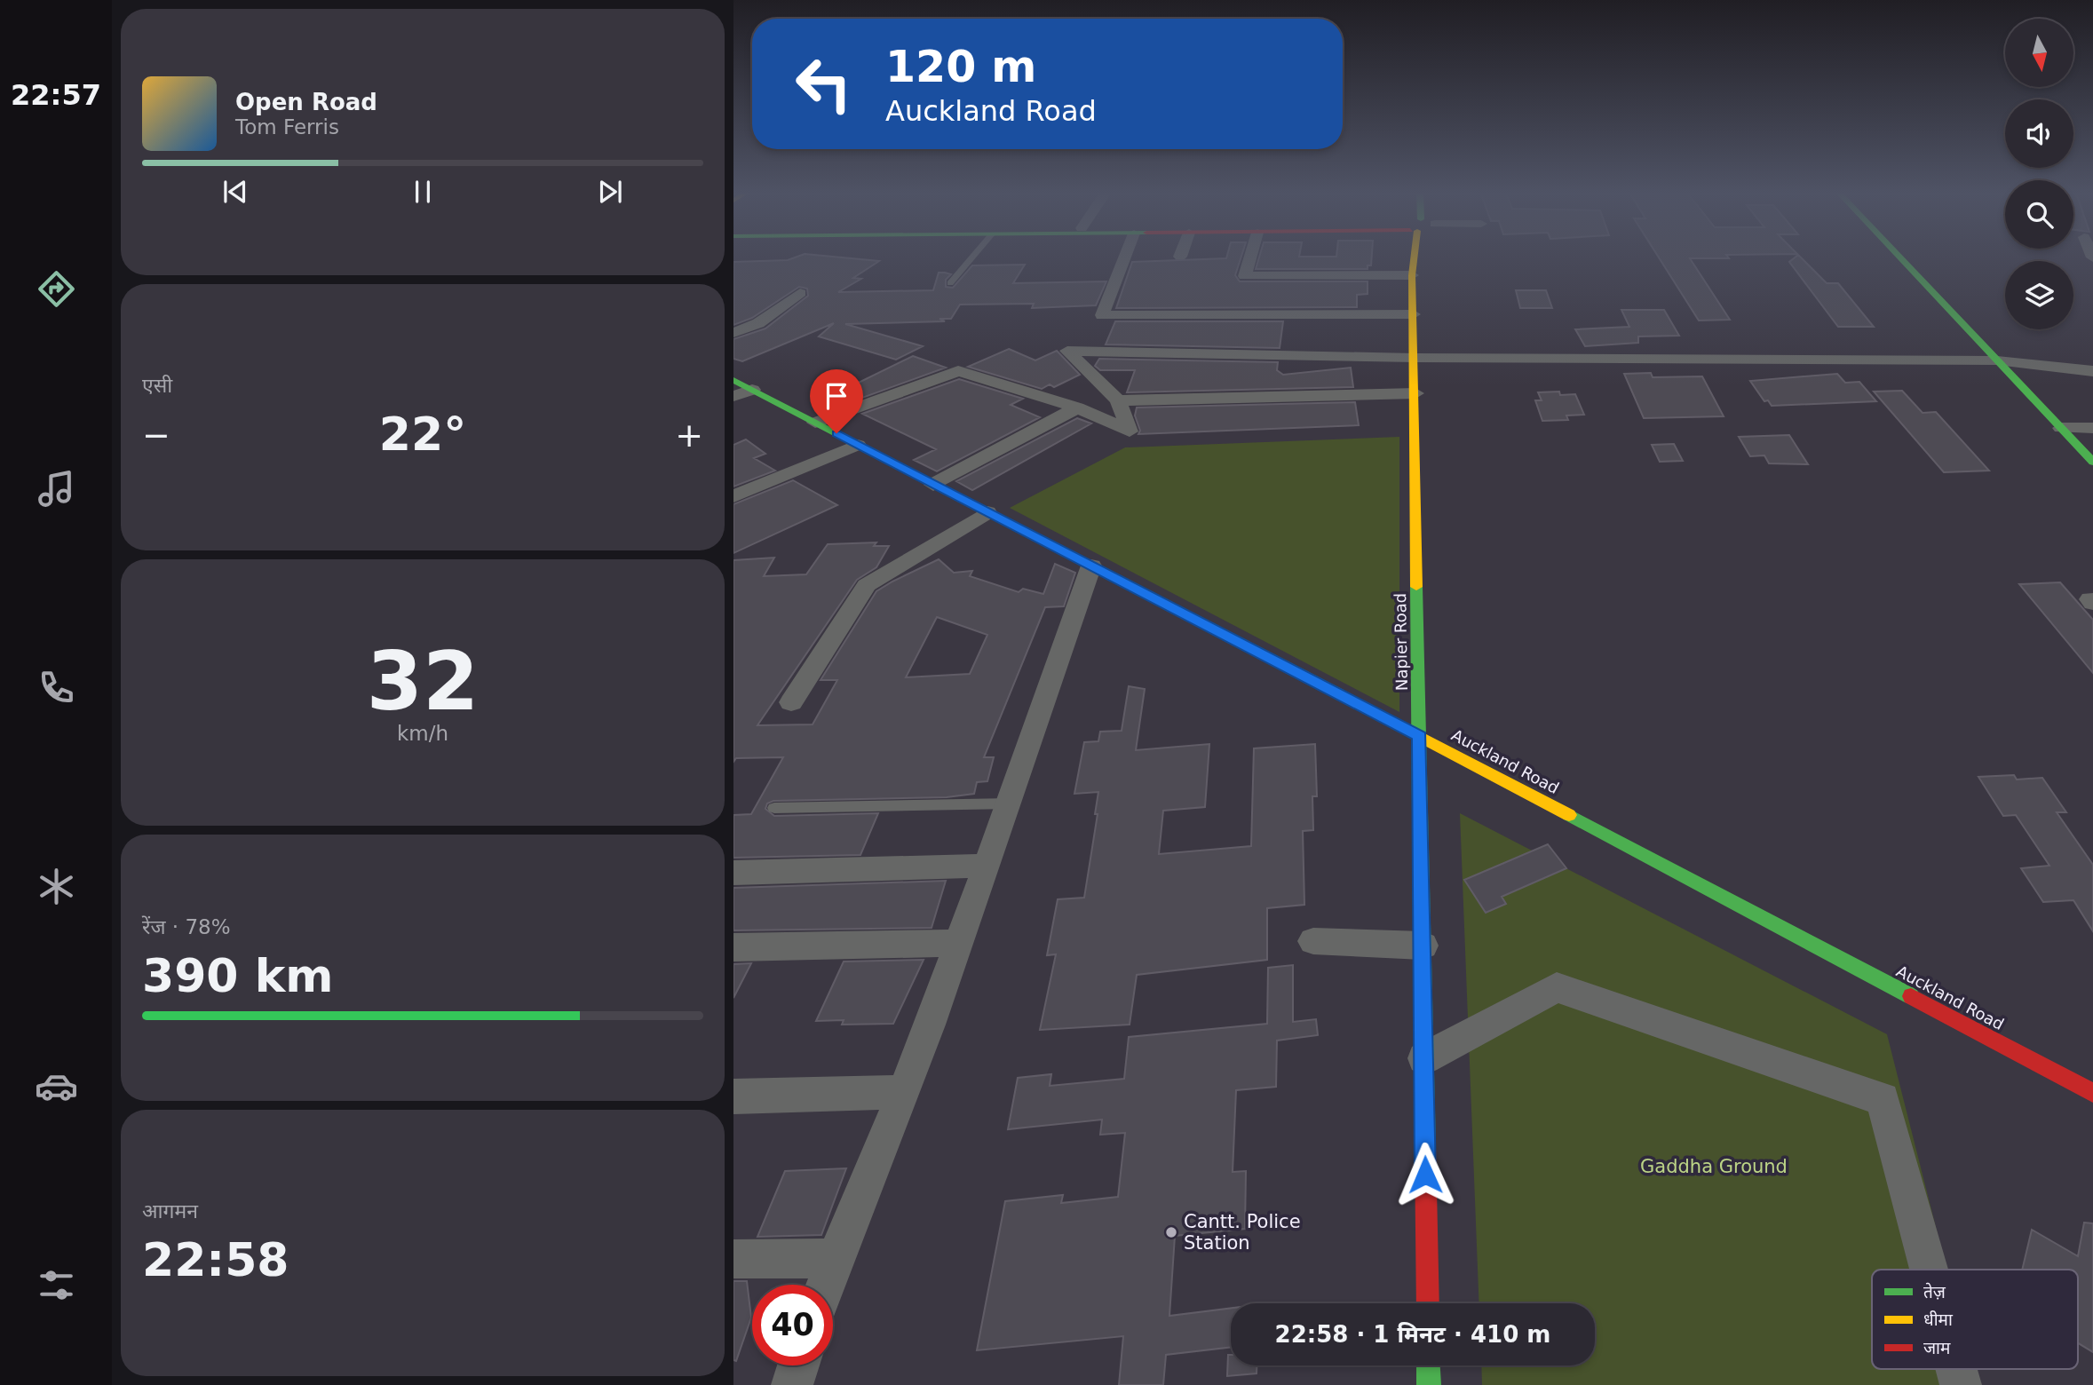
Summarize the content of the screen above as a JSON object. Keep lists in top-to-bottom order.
{
  "streets": {
    "street": ["Napier Road", "Auckland Road"]
  },
  "crossings": [
    ["Napier Road", "Auckland Road"]
  ],
  "parks": ["Gaddha Ground"],
  "places": ["Cantt. Police Station"],
  "legend": ["तेज़", "धीमा", "जाम"],
  "north": "bottom",
  "page": {
    "tabs": "22:57",
    "turn": ["120 m", "Auckland Road"],
    "song": ["Open Road", "Tom Ferris"],
    "tile": [
      "एसी",
      ["32", "km/h"],
      ["रेंज · 78%", "390 km"],
      ["आगमन", "22:58"]
    ],
    "heat": ["−", "22°", "+"],
    "limit": "40",
    "trip": "22:58 · 1 मिनट · 410 m"
  }
}
